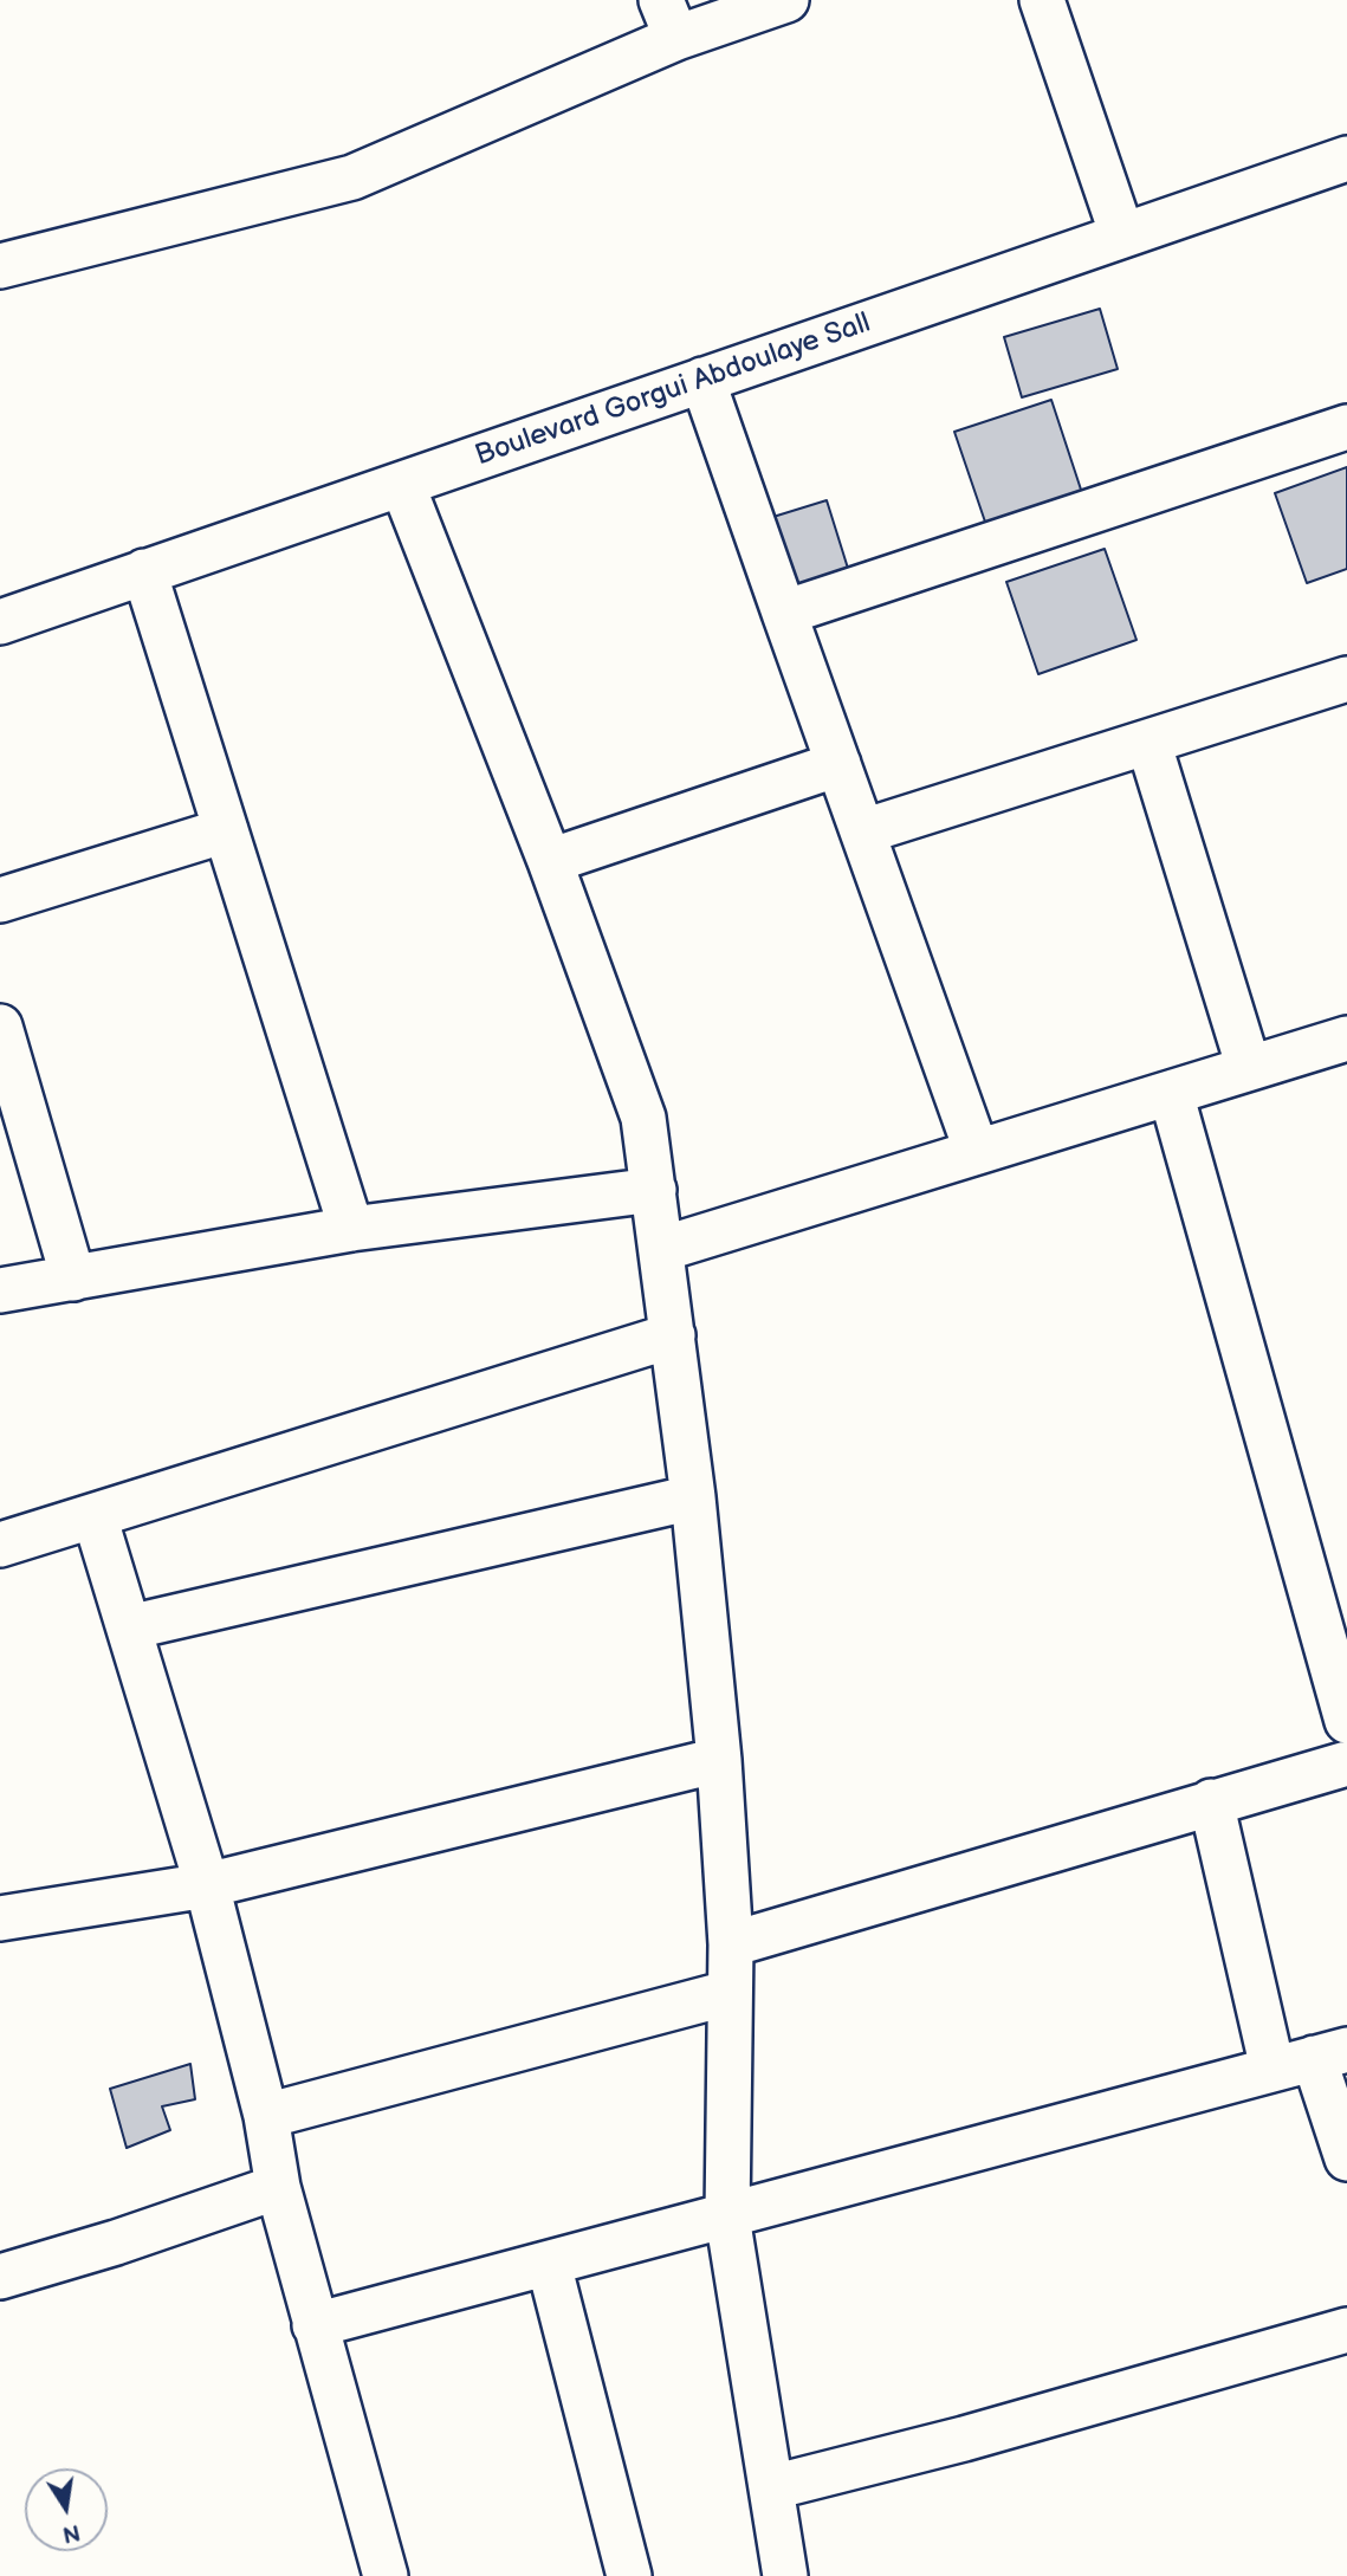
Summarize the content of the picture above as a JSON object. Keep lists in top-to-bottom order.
{
  "streets": {
    "street": ["Boulevard Gorgui Abdoulaye Sall"]
  },
  "north": "bottom"
}
